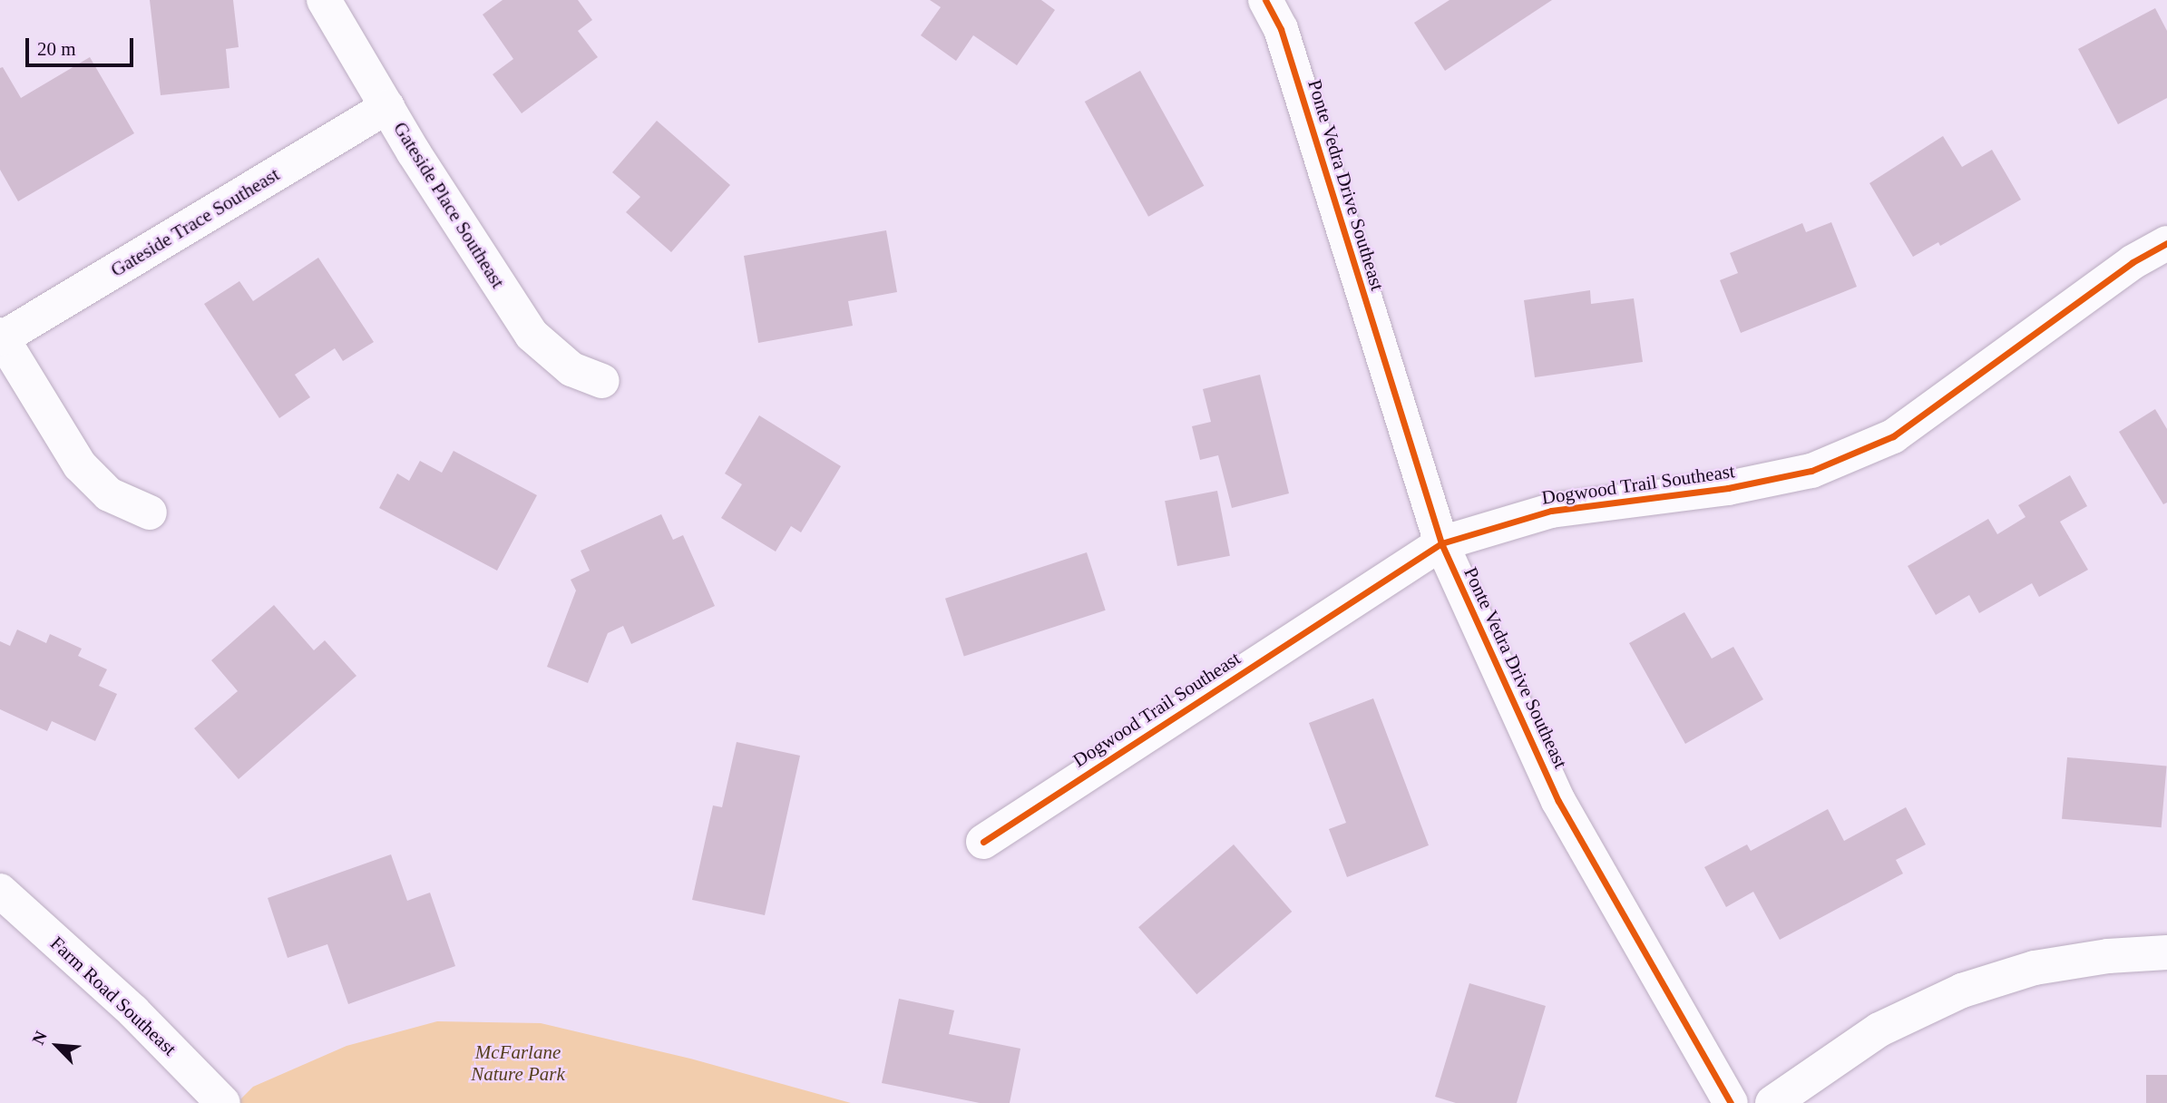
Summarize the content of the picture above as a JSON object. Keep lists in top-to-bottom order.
{
  "streets": {
    "street": [
      "Ponte Vedra Drive Southeast",
      "Gateside Place Southeast",
      "Gateside Trace Southeast",
      "Dogwood Trail Southeast",
      "Farm Road Southeast"
    ]
  },
  "crossings": [
    ["Ponte Vedra Drive Southeast", "Dogwood Trail Southeast"],
    ["Gateside Place Southeast", "Gateside Trace Southeast"]
  ],
  "parks": ["McFarlane Nature Park"],
  "scale_bar": "20 m",
  "north": "top left"
}
